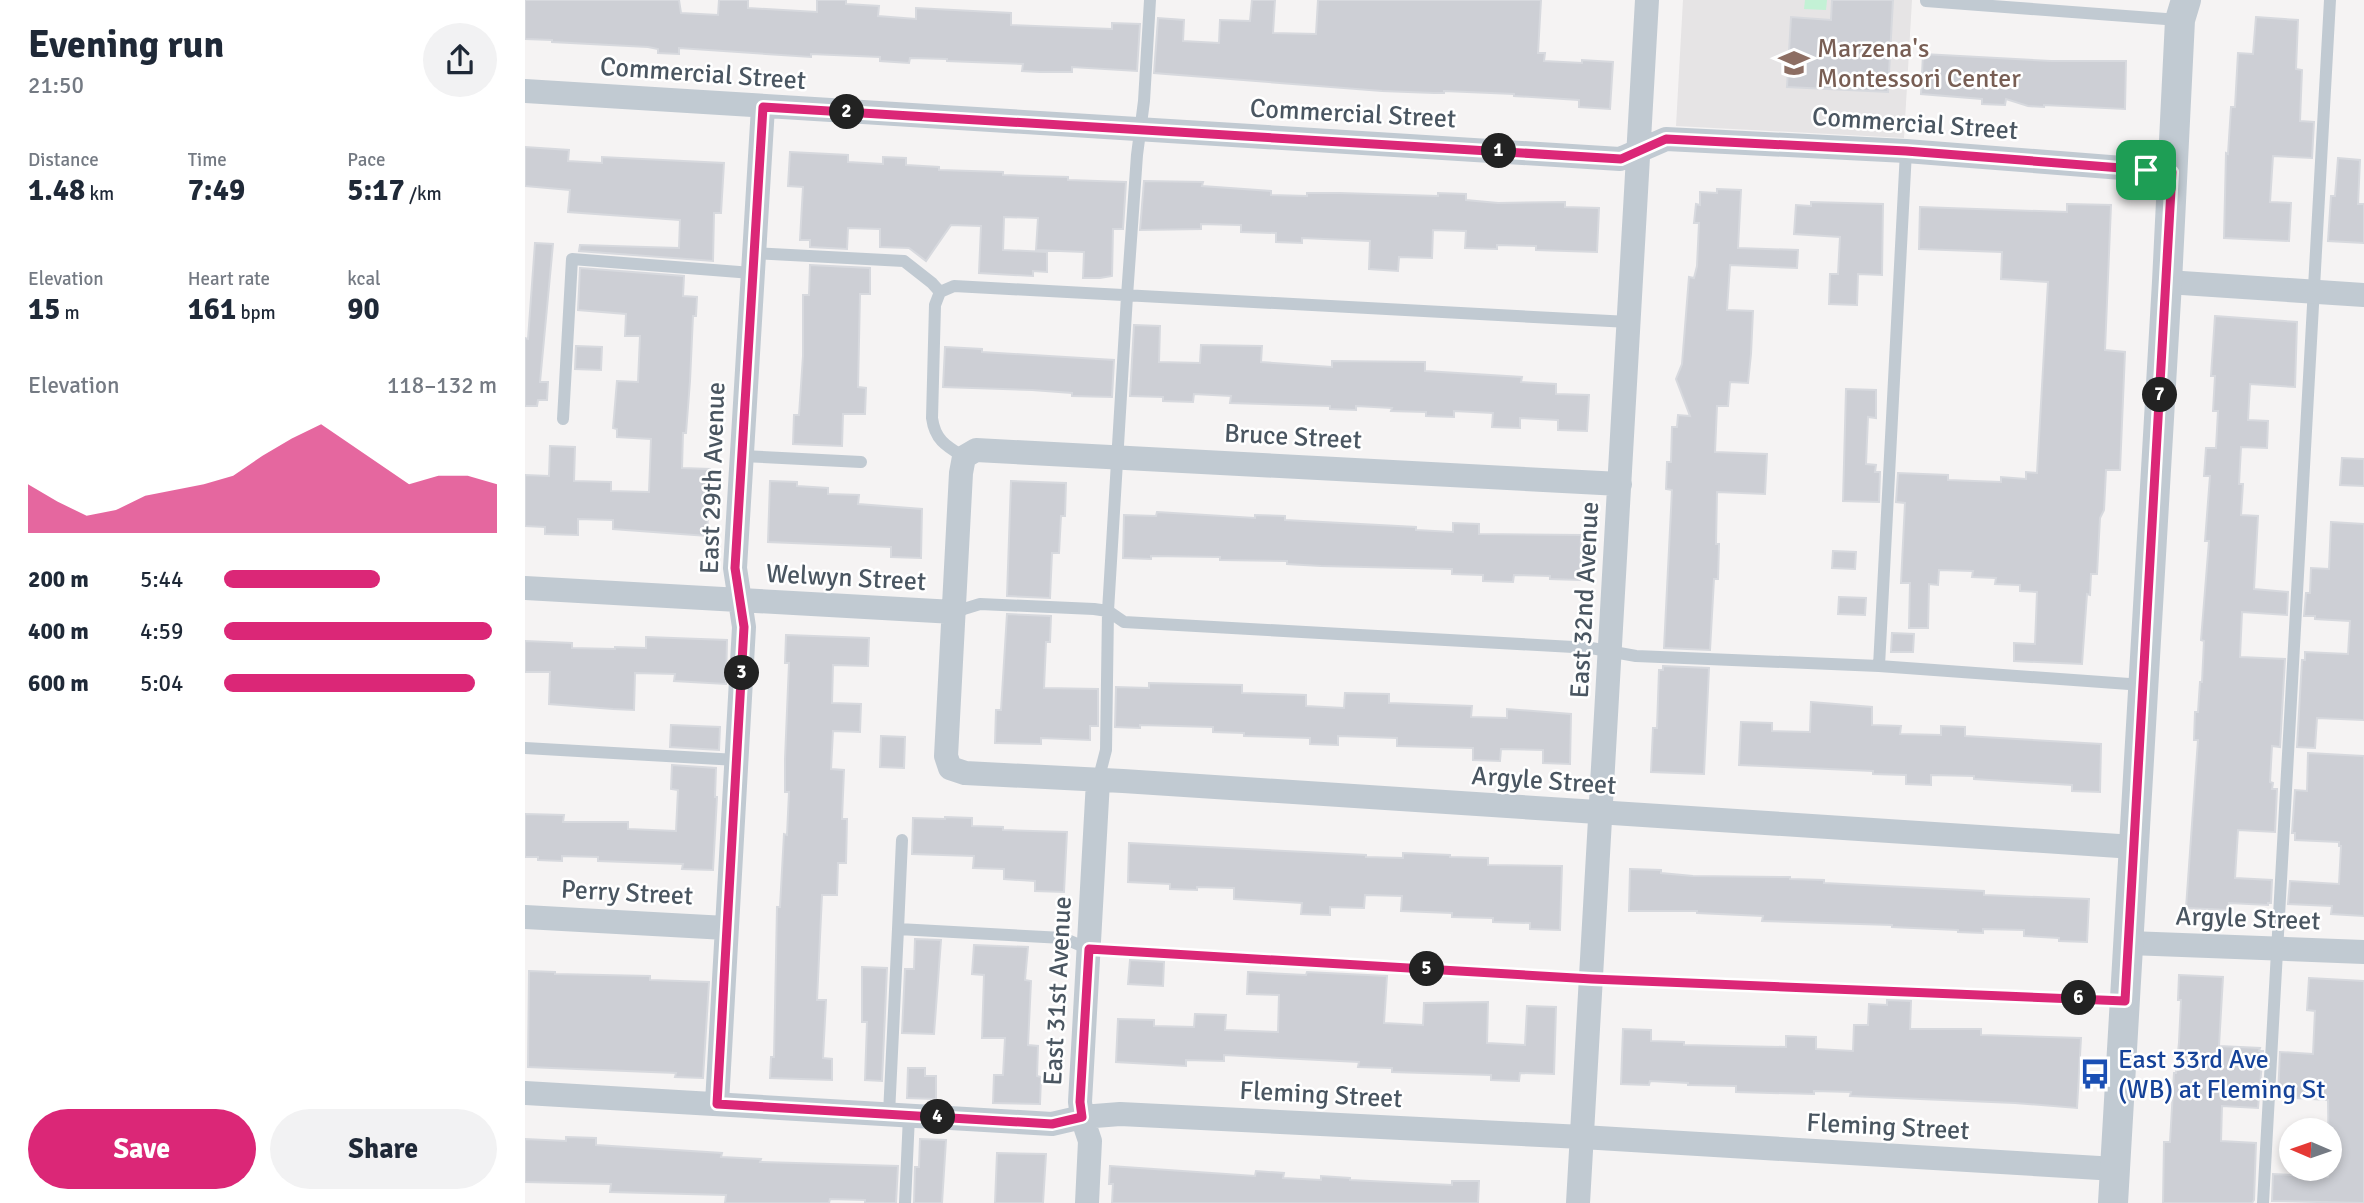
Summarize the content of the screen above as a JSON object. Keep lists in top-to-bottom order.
{
  "streets": {
    "street": [
      "Commercial Street",
      "Bruce Street",
      "East 29th Avenue",
      "Welwyn Street",
      "East 32nd Avenue",
      "Argyle Street",
      "Perry Street",
      "East 31st Avenue",
      "Fleming Street"
    ]
  },
  "crossings": [
    ["Commercial Street", "East 29th Avenue"],
    ["Commercial Street", "East 32nd Avenue"],
    ["Bruce Street", "East 32nd Avenue"],
    ["East 29th Avenue", "Welwyn Street"],
    ["East 29th Avenue", "Perry Street"],
    ["East 29th Avenue", "Fleming Street"],
    ["Welwyn Street", "Argyle Street"],
    ["East 32nd Avenue", "Argyle Street"],
    ["East 32nd Avenue", "Fleming Street"],
    ["Argyle Street", "East 31st Avenue"],
    ["East 31st Avenue", "Fleming Street"]
  ],
  "places": {
    "school or university": ["Marzena's Montessori Center"],
    "bus stop": ["East 33rd Ave (WB) at Fleming St"]
  },
  "north": "left",
  "page": {
    "heading": ["Evening run", "21:50"],
    "pins": [
      "2",
      "1",
      "7",
      "3",
      "5",
      "6",
      "4"
    ],
    "stats": [
      ["Distance", "1.48 km"],
      ["Time", "7:49"],
      ["Pace", "5:17 /km"],
      ["Elevation", "15 m"],
      ["Heart rate", "161 bpm"],
      ["kcal", "90"]
    ],
    "chart": ["Elevation", "118–132 m"],
    "list": [
      {
        "name": "200 m",
        "note": "5:44"
      },
      {
        "name": "400 m",
        "note": "4:59"
      },
      {
        "name": "600 m",
        "note": "5:04"
      }
    ],
    "buttons": ["Save", "Share"]
  }
}
